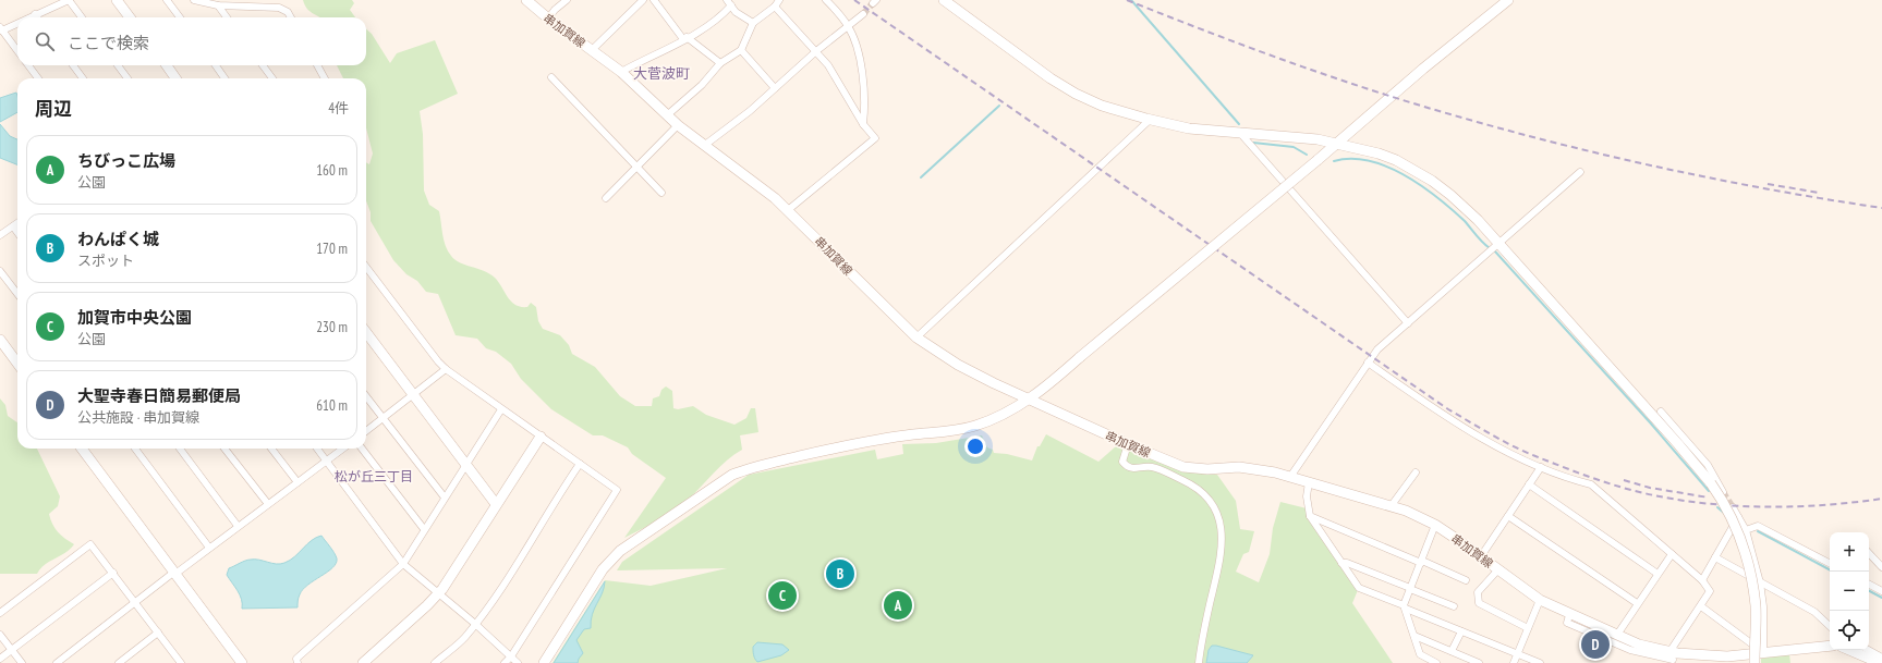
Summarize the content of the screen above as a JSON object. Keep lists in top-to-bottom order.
{
  "streets": {
    "street": ["串加賀線"]
  },
  "districts": ["大菅波町", "松が丘三丁目"],
  "page": {
    "search": "ここで検索",
    "heading": ["周辺", "4件"],
    "list": [
      {
        "mark": "A",
        "name": "ちびっこ広場",
        "note": "公園",
        "value": "160 m"
      },
      {
        "mark": "B",
        "name": "わんぱく城",
        "note": "スポット",
        "value": "170 m"
      },
      {
        "mark": "C",
        "name": "加賀市中央公園",
        "note": "公園",
        "value": "230 m"
      },
      {
        "mark": "D",
        "name": "大聖寺春日簡易郵便局",
        "note": "公共施設 · 串加賀線",
        "value": "610 m"
      }
    ],
    "map_buttons": ["+", "−"],
    "pins": [
      "B",
      "C",
      "A",
      "D"
    ]
  }
}
